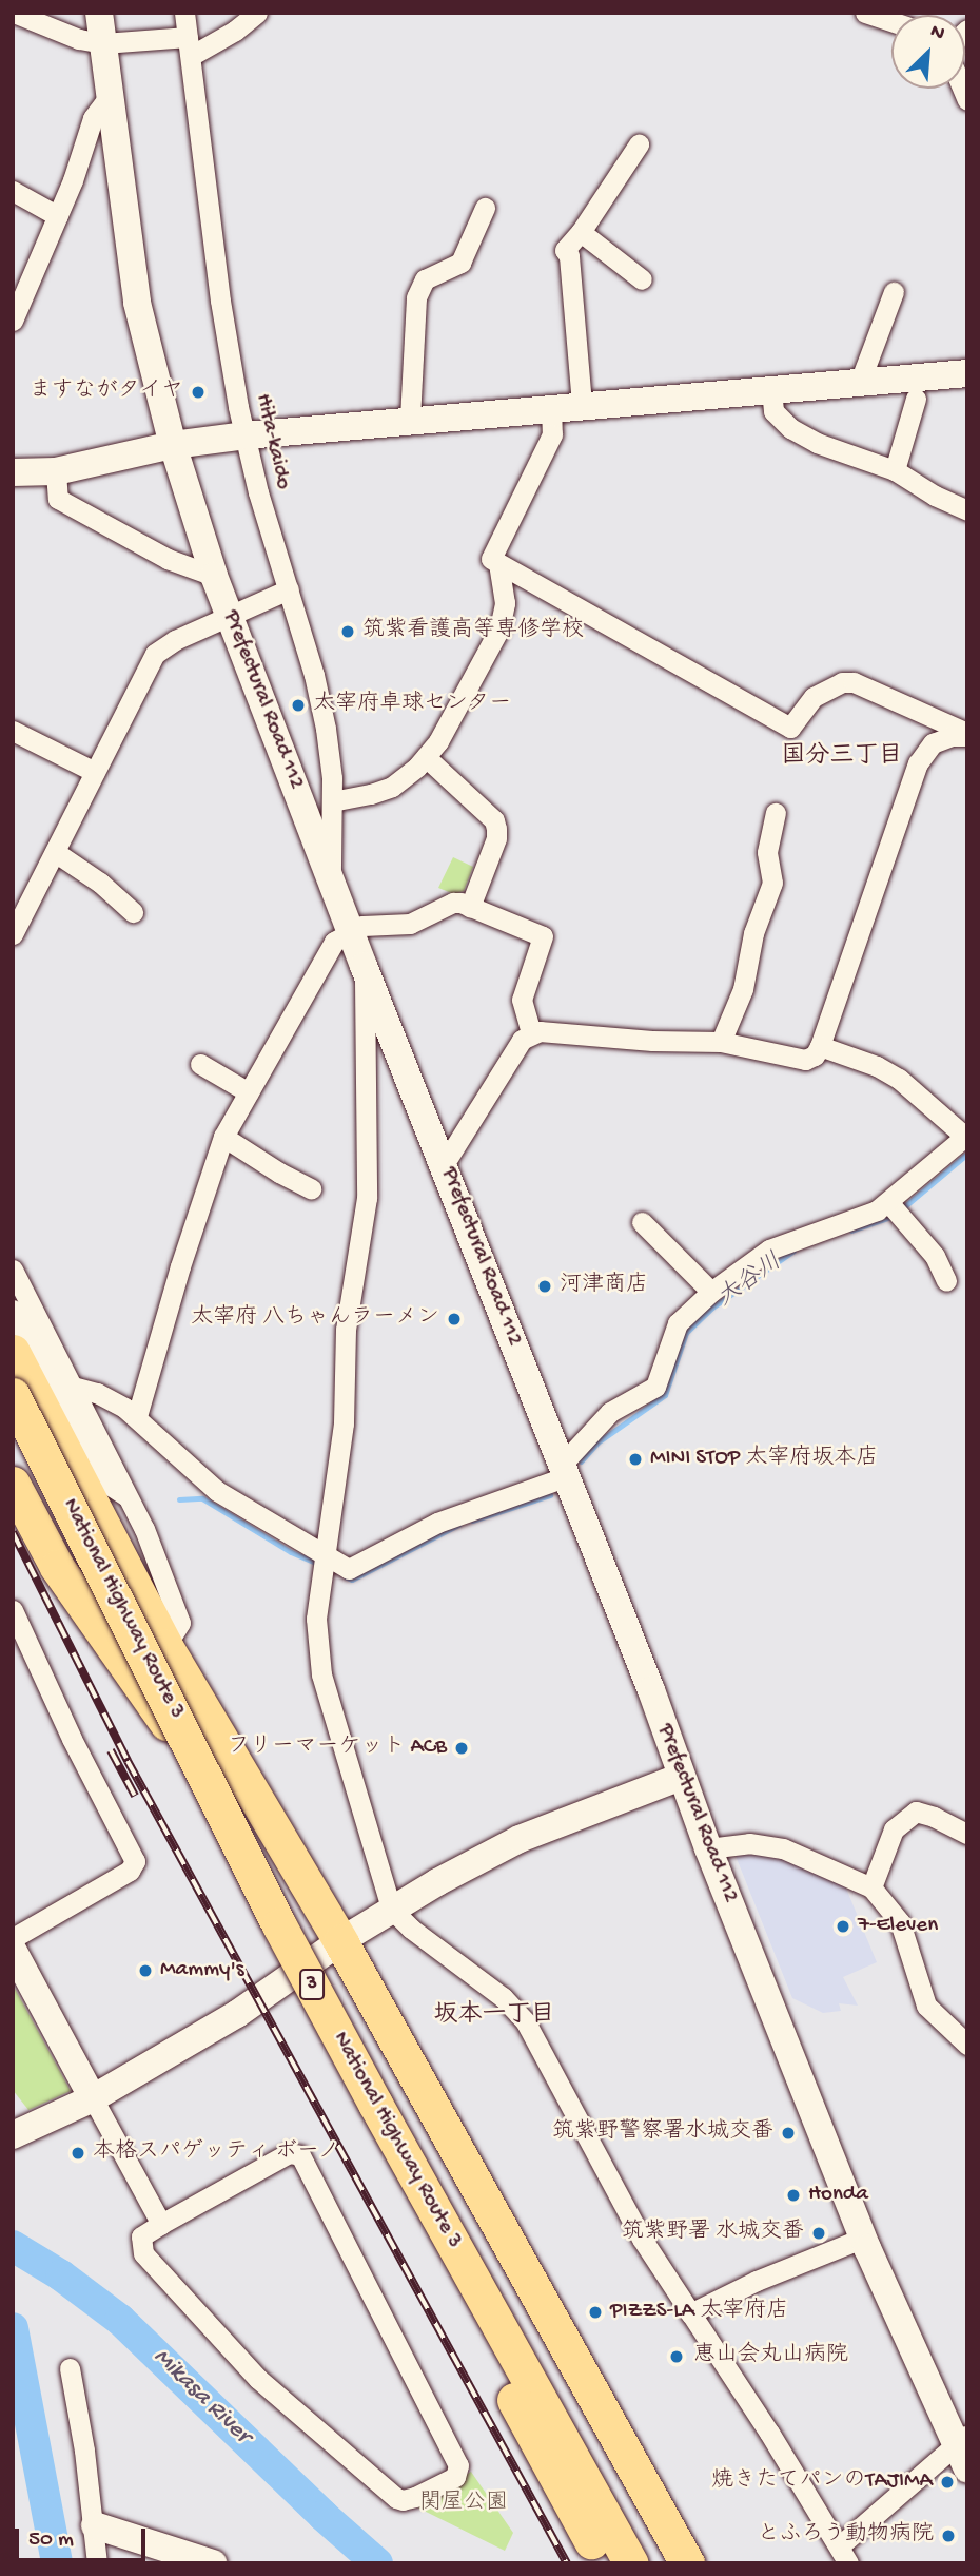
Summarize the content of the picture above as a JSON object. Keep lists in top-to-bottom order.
{
  "streets": {
    "highway": ["National Highway Route 3", "3"],
    "main road": ["Prefectural Road 112"],
    "street": ["Hita-kaido"]
  },
  "crossings": [
    ["Hita-kaido", "Prefectural Road 112"]
  ],
  "districts": ["国分三丁目", "坂本一丁目"],
  "water": ["大谷川", "Mikasa River"],
  "parks": ["関屋公園"],
  "places": [
    "ますながタイヤ",
    "筑紫看護高等専修学校",
    "太宰府卓球センター",
    "河津商店",
    "太宰府 八ちゃんラーメン",
    "MINI STOP 太宰府坂本店",
    "フリーマーケット ACB",
    "7-Eleven",
    "Mammy's",
    "筑紫野警察署水城交番",
    "本格スパゲッティ ボーノ",
    "Honda",
    "筑紫野署 水城交番",
    "PIZZS-LA 太宰府店",
    "恵山会丸山病院",
    "焼きたてパンのTAJIMA",
    "とふろう動物病院"
  ],
  "scale_bar": "50 m",
  "north": "top right"
}
